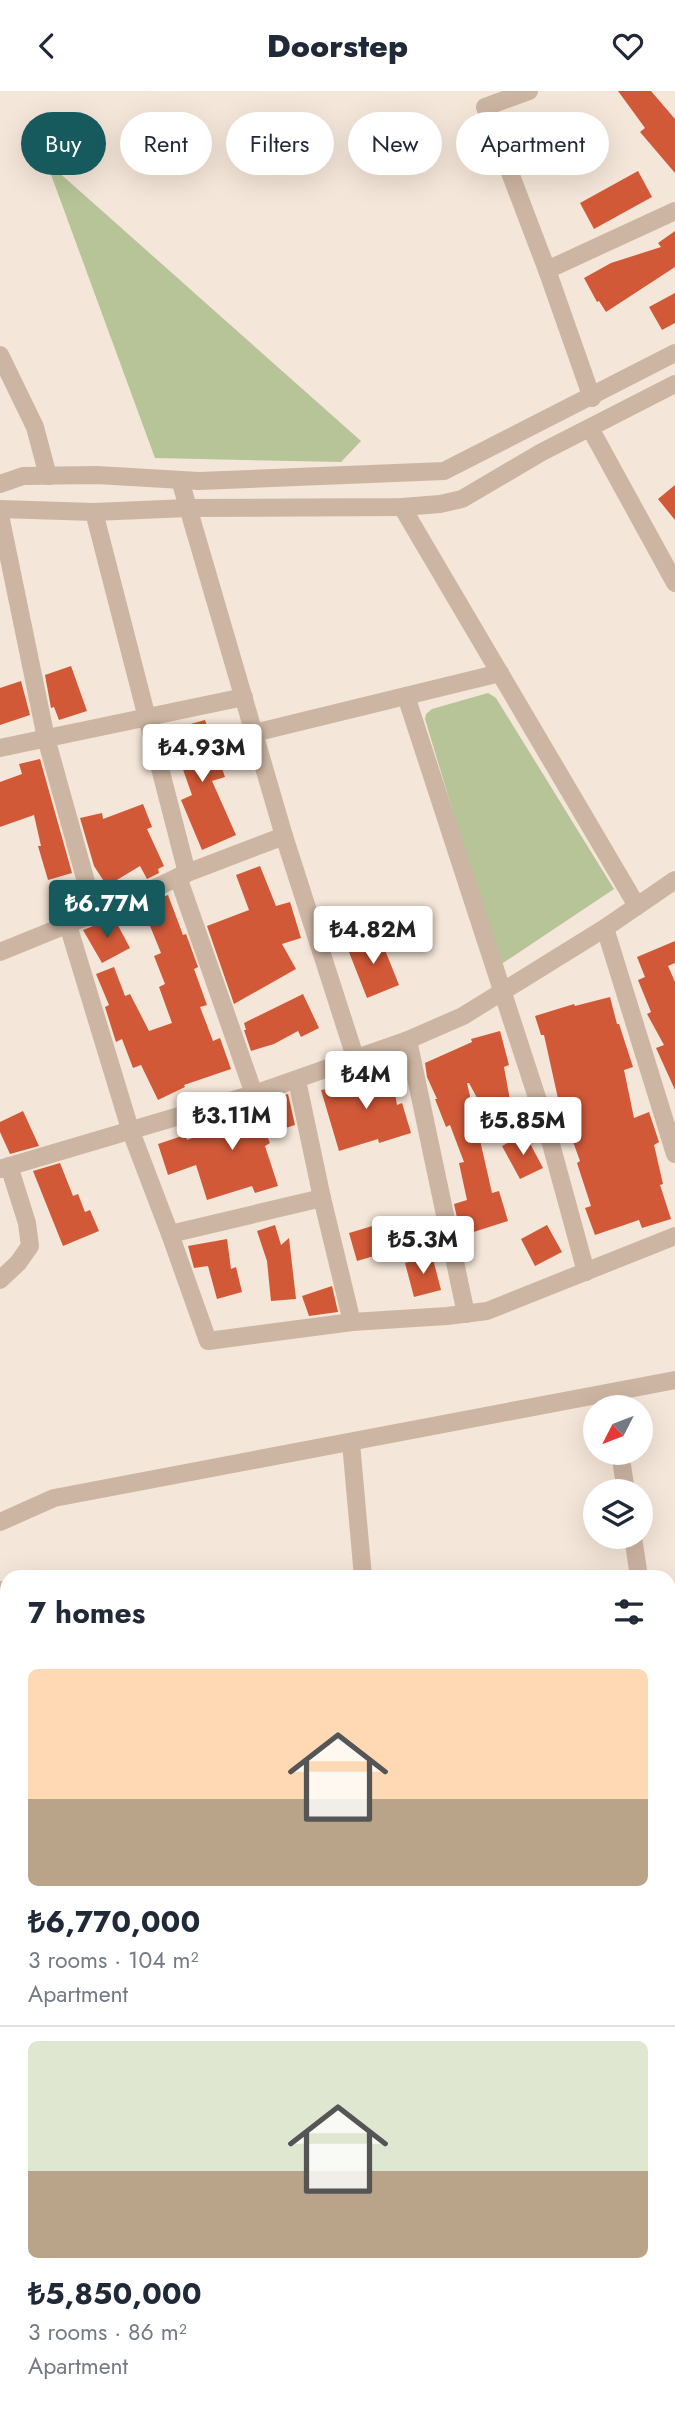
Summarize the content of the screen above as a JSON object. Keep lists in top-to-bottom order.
{
  "north": "bottom left",
  "page": {
    "header": "Doorstep",
    "chip": [
      "Buy",
      "Rent",
      "Filters",
      "New",
      "Apartment"
    ],
    "price": [
      "₺4.93M",
      "₺6.77M",
      "₺4.82M",
      "₺4M",
      "₺3.11M",
      "₺5.85M",
      "₺5.3M"
    ],
    "heading": "7 homes",
    "list": [
      {
        "name": "₺6,770,000",
        "note": "3 rooms · 104 m² · Apartment"
      },
      {
        "name": "₺5,850,000",
        "note": "3 rooms · 86 m² · Apartment"
      }
    ]
  }
}
